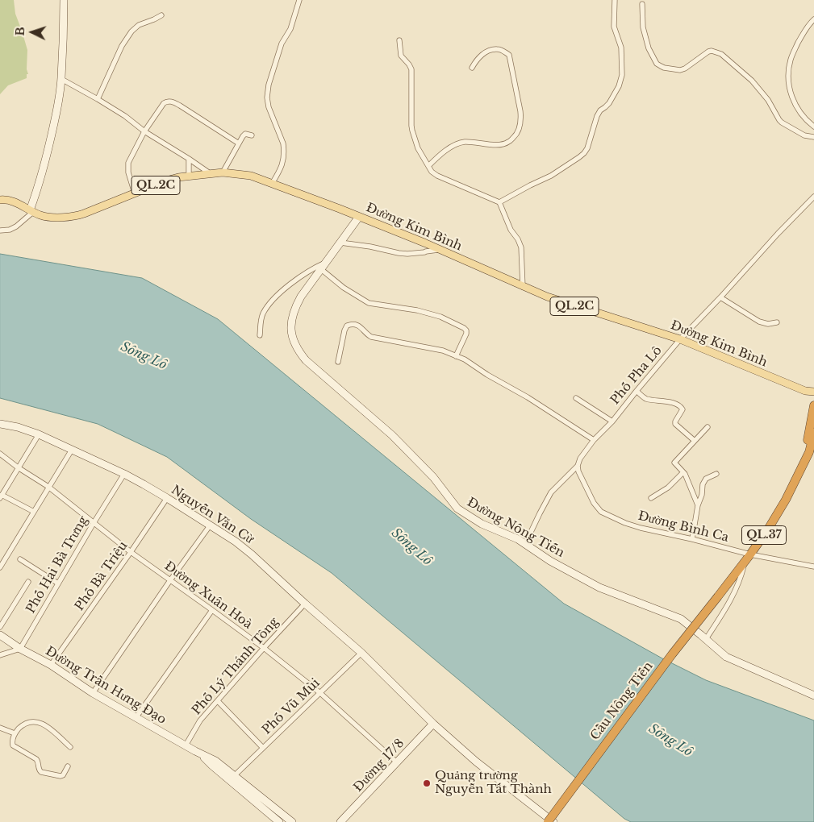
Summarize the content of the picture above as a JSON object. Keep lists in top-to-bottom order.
{
  "streets": {
    "highway": ["QL.37", "Cầu Nông Tiến"],
    "main road": ["QL.2C", "Đường Kim Bình"],
    "street": [
      "Phố Pha Lô",
      "Nguyễn Văn Cừ",
      "Đường Bình Ca",
      "Đường Nông Tiến",
      "Phố Hai Bà Trưng",
      "Phố Bà Triệu",
      "Đường Xuân Hoà",
      "Phố Lý Thánh Tông",
      "Đường Trần Hưng Đạo",
      "Phố Vũ Mùi",
      "Đường 17/8"
    ]
  },
  "crossings": [
    ["Đường Kim Bình", "Phố Pha Lô"],
    ["Đường Kim Bình", "Đường Nông Tiến"],
    ["Phố Pha Lô", "Đường Bình Ca"],
    ["Phố Pha Lô", "Đường Nông Tiến"],
    ["Nguyễn Văn Cừ", "Phố Hai Bà Trưng"],
    ["Nguyễn Văn Cừ", "Phố Bà Triệu"],
    ["Nguyễn Văn Cừ", "Phố Lý Thánh Tông"],
    ["Nguyễn Văn Cừ", "Phố Vũ Mùi"],
    ["Nguyễn Văn Cừ", "Đường 17/8"],
    ["Đường Bình Ca", "QL.37"],
    ["QL.37", "Cầu Nông Tiến"],
    ["Phố Hai Bà Trưng", "Đường Xuân Hoà"],
    ["Phố Hai Bà Trưng", "Đường Trần Hưng Đạo"],
    ["Phố Bà Triệu", "Đường Xuân Hoà"],
    ["Phố Bà Triệu", "Đường Trần Hưng Đạo"],
    ["Đường Xuân Hoà", "Phố Lý Thánh Tông"],
    ["Đường Xuân Hoà", "Phố Vũ Mùi"],
    ["Đường Xuân Hoà", "Đường 17/8"],
    ["Phố Lý Thánh Tông", "Đường Trần Hưng Đạo"],
    ["Đường Trần Hưng Đạo", "Phố Vũ Mùi"]
  ],
  "water": ["Sông Lô"],
  "places": ["Quảng trường Nguyễn Tất Thành"],
  "north": "left"
}
